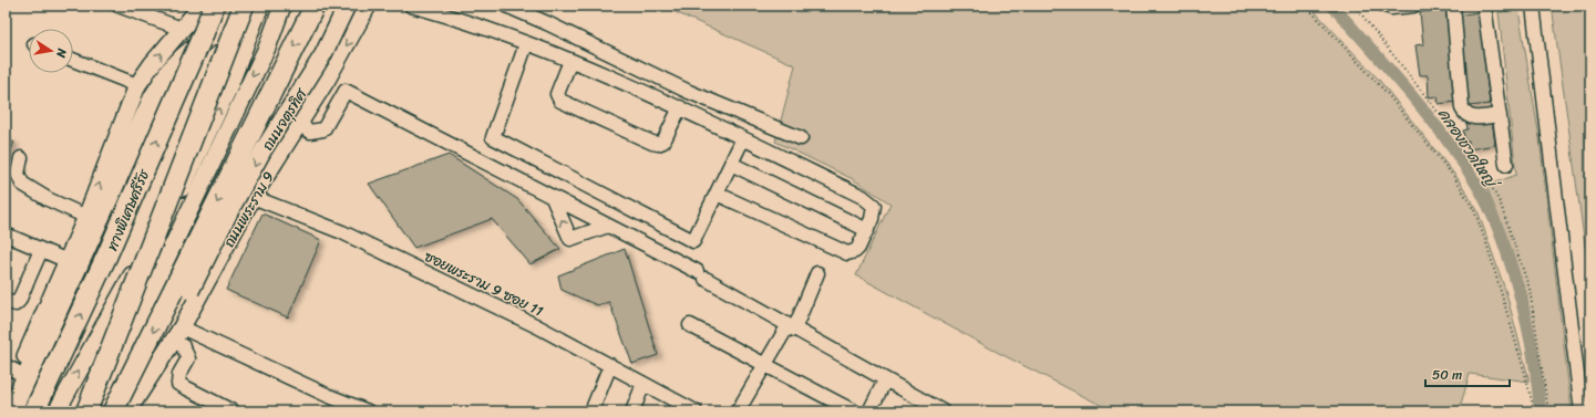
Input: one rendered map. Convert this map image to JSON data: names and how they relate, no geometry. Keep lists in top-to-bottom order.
{
  "streets": {
    "highway": ["ทางพิเศษศรีรัช"],
    "main road": ["ถนนจตุรทิศ", "ถนนพระราม 9"],
    "street": ["ซอยพระราม 9 ซอย 11"]
  },
  "crossings": [
    ["ถนนจตุรทิศ", "ถนนพระราม 9"],
    ["ถนนพระราม 9", "ซอยพระราม 9 ซอย 11"]
  ],
  "water": ["คลองชวดใหญ่"],
  "scale_bar": "50 m",
  "north": "right"
}
